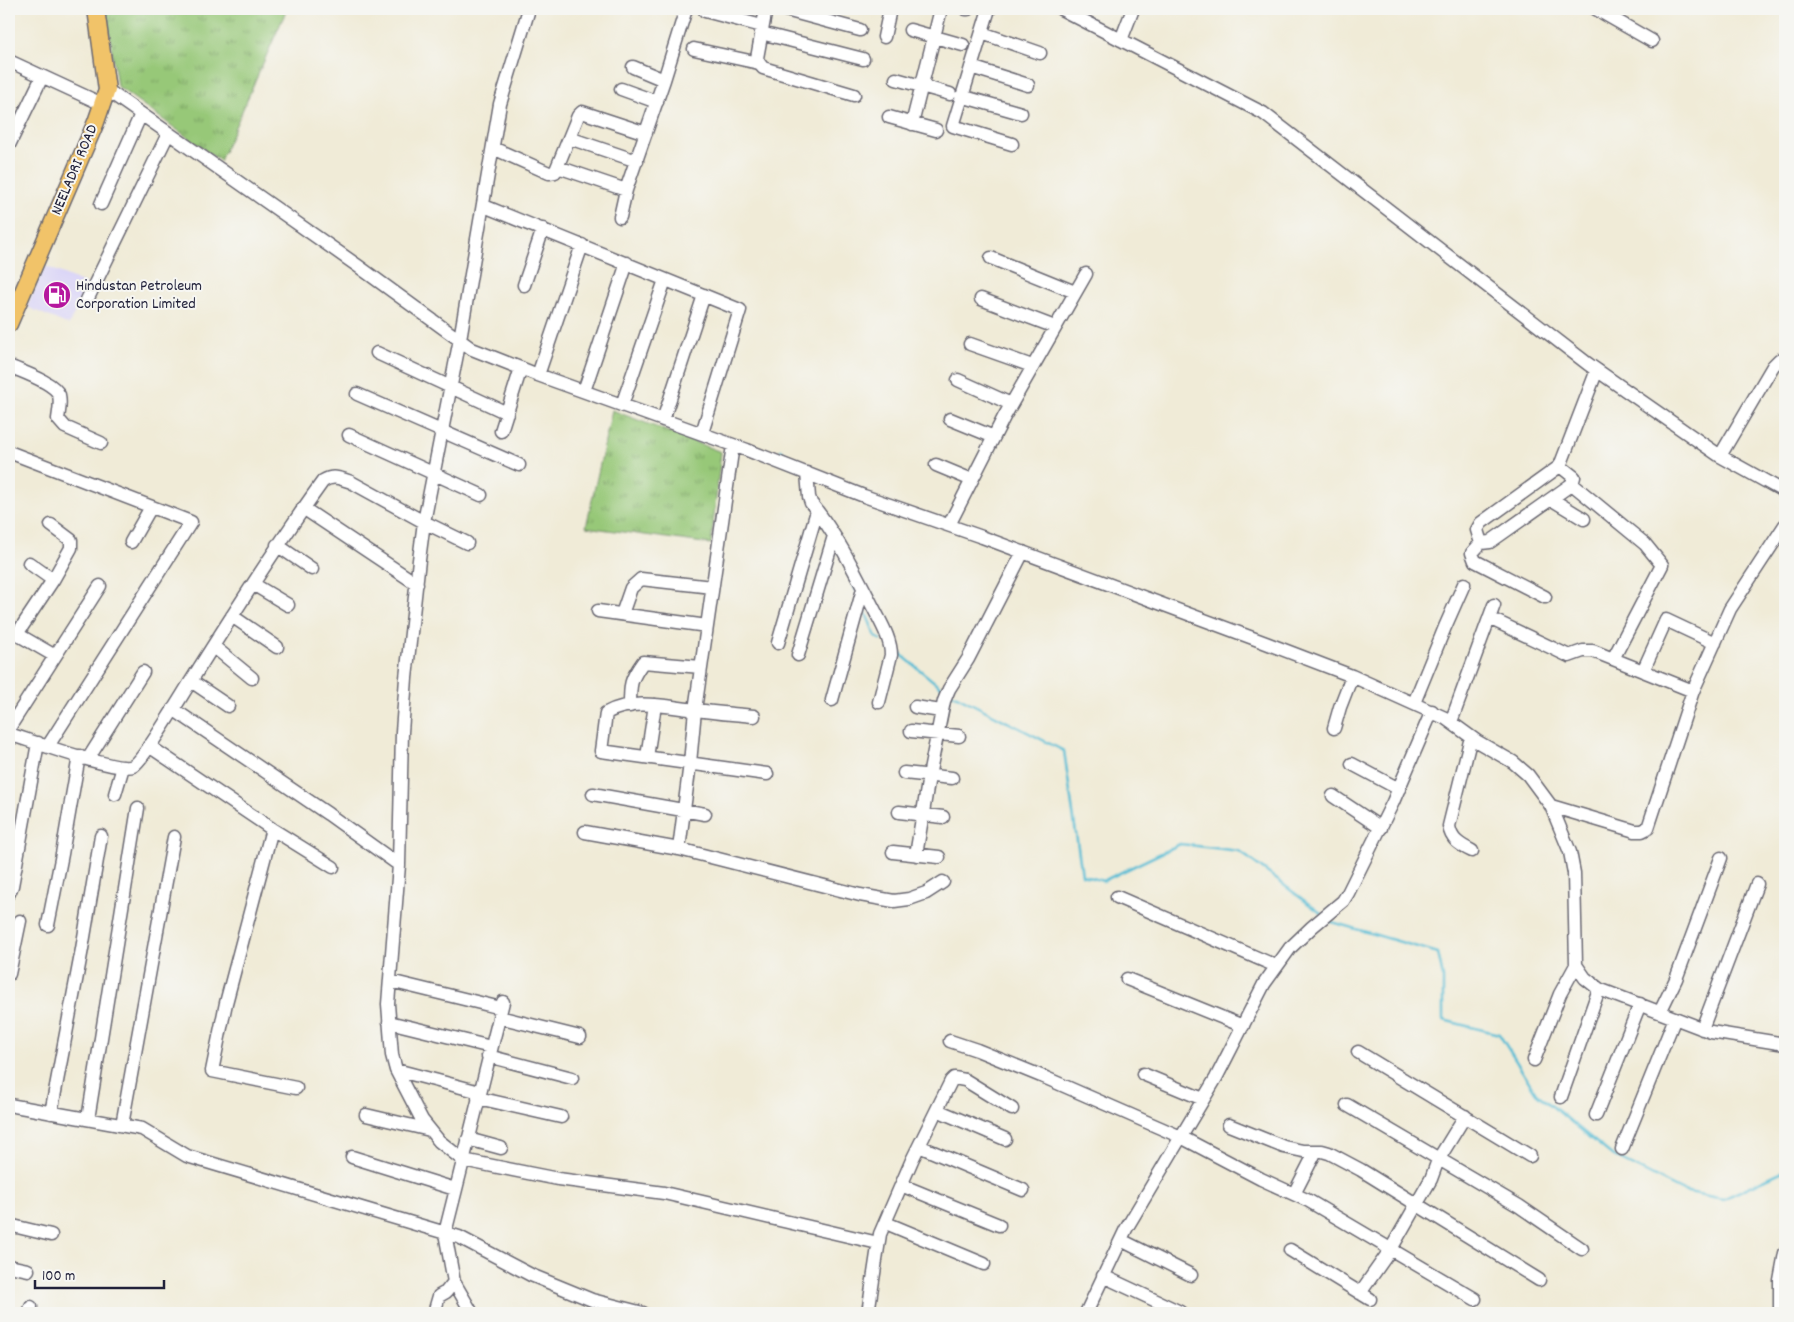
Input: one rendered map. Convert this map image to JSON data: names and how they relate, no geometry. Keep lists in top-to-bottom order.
{
  "streets": {
    "main road": ["NEELADRI ROAD"]
  },
  "places": {
    "fuel station": ["Hindustan Petroleum Corporation Limited"]
  },
  "scale_bar": "100 m"
}
